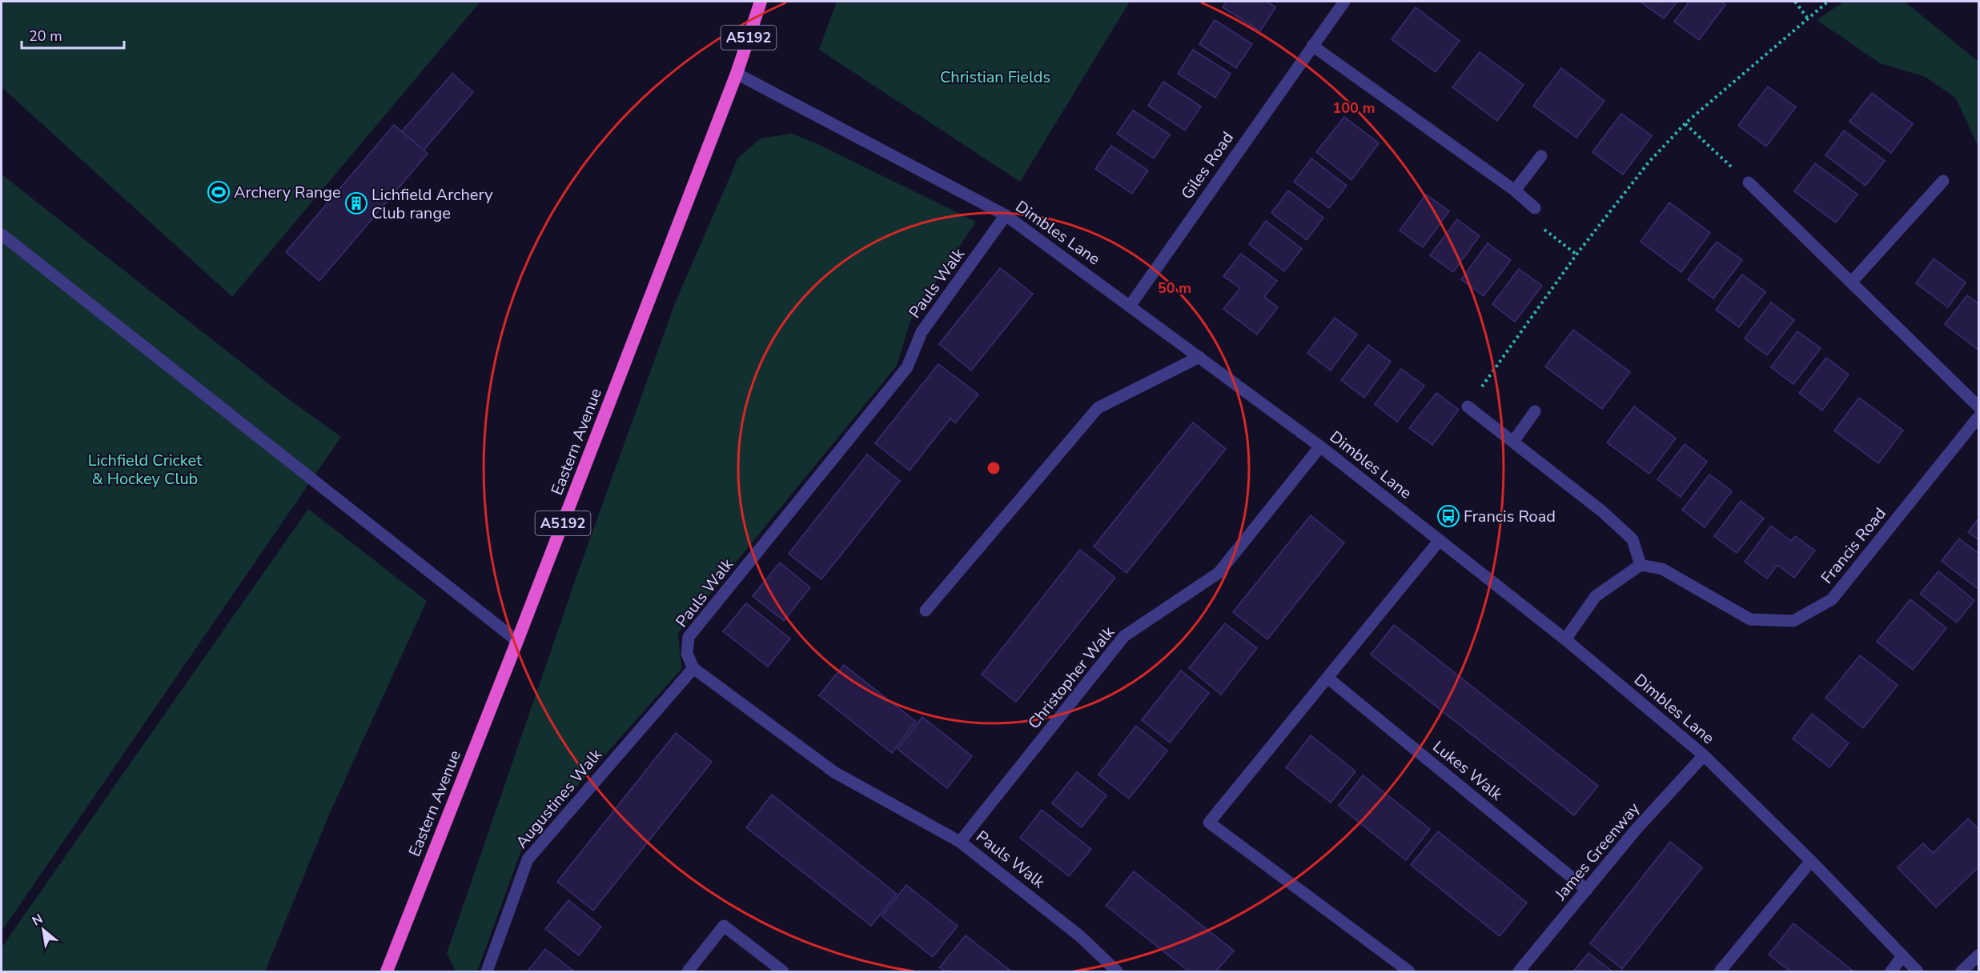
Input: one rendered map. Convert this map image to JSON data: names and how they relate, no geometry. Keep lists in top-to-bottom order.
{
  "streets": {
    "highway": ["A5192", "Eastern Avenue"],
    "street": [
      "Giles Road",
      "Dimbles Lane",
      "Pauls Walk",
      "Francis Road",
      "Christopher Walk",
      "Lukes Walk",
      "Augustines Walk",
      "James Greenway"
    ]
  },
  "crossings": [
    ["Giles Road", "Dimbles Lane"],
    ["Dimbles Lane", "Pauls Walk"],
    ["Dimbles Lane", "Eastern Avenue"],
    ["Dimbles Lane", "Christopher Walk"],
    ["Dimbles Lane", "James Greenway"],
    ["Pauls Walk", "Christopher Walk"],
    ["Pauls Walk", "Augustines Walk"],
    ["Lukes Walk", "James Greenway"]
  ],
  "parks": ["Christian Fields", "Lichfield Cricket & Hockey Club"],
  "places": {
    "sports": ["Archery Range"],
    "building": ["Lichfield Archery Club range"],
    "bus stop": ["Francis Road"]
  },
  "scale_bar": "20 m",
  "north": "top left",
  "rings": ["100 m", "50 m"]
}
